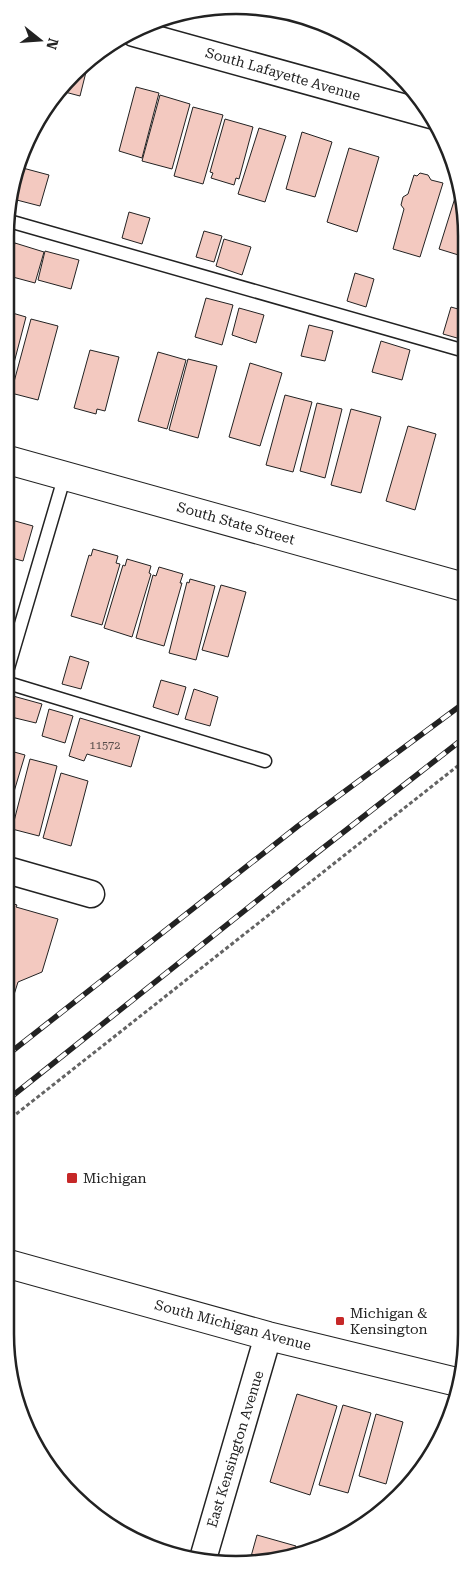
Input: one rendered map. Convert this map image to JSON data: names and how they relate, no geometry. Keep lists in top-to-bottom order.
{
  "streets": {
    "street": [
      "South Lafayette Avenue",
      "South State Street",
      "South Michigan Avenue",
      "East Kensington Avenue"
    ]
  },
  "crossings": [
    ["South Michigan Avenue", "East Kensington Avenue"]
  ],
  "places": {
    "transit": ["Michigan", "Michigan & Kensington"]
  },
  "house_numbers": ["11572"],
  "north": "right"
}
